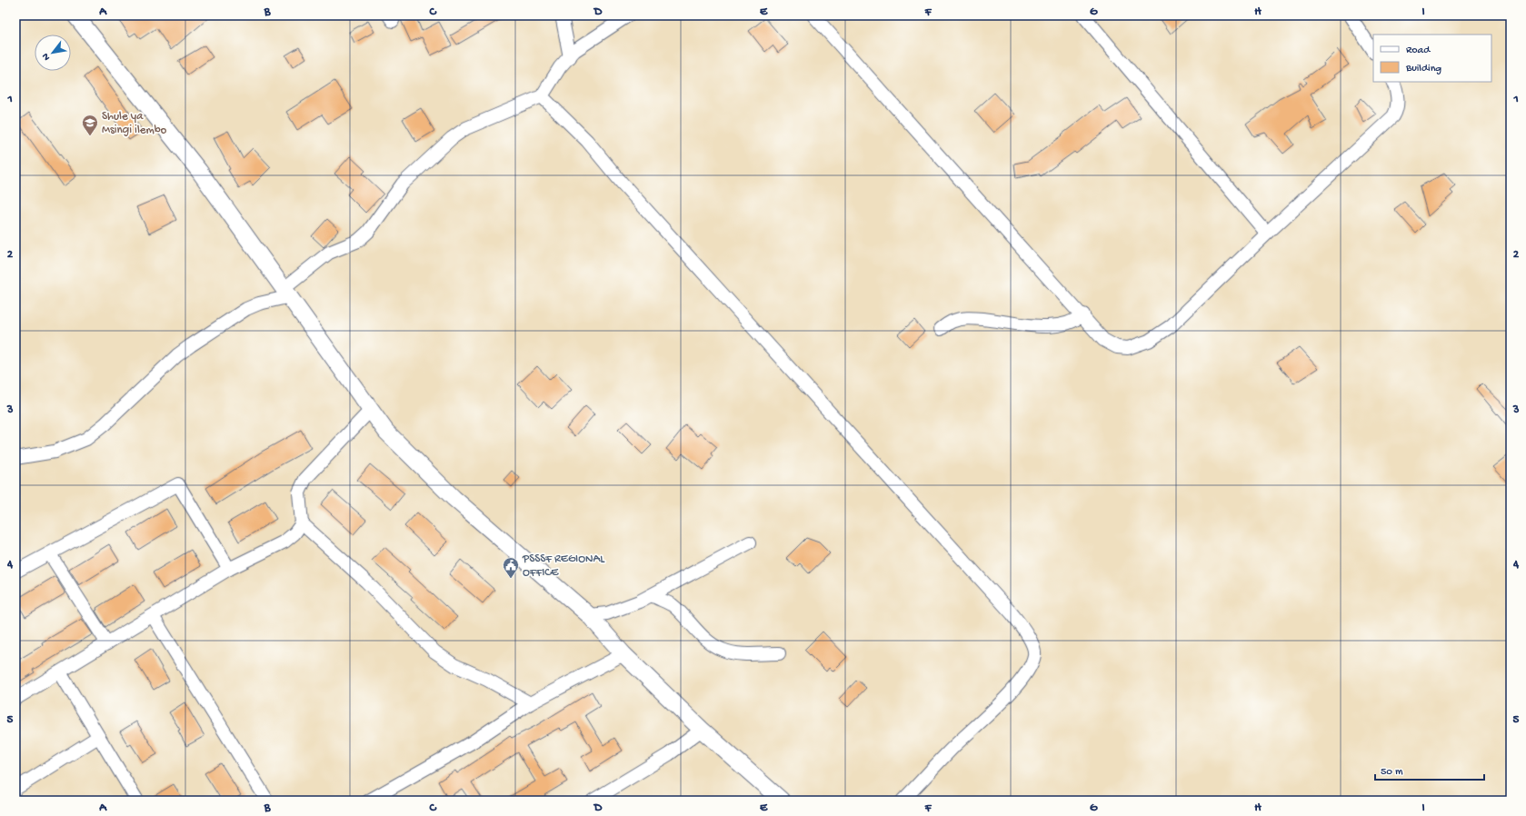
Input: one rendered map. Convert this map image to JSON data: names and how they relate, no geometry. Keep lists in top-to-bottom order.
{
  "places": {
    "school or university": ["Shule ya Msingi ilembo"],
    "public building": ["PSSSF REGIONAL OFFICE"]
  },
  "legend": ["Road", "Building"],
  "scale_bar": "50 m",
  "north": "bottom left",
  "grid": {
    "columns": [
      "A",
      "B",
      "C",
      "D",
      "E",
      "F",
      "G",
      "H",
      "I"
    ],
    "rows": [
      "1",
      "2",
      "3",
      "4",
      "5"
    ]
  }
}
